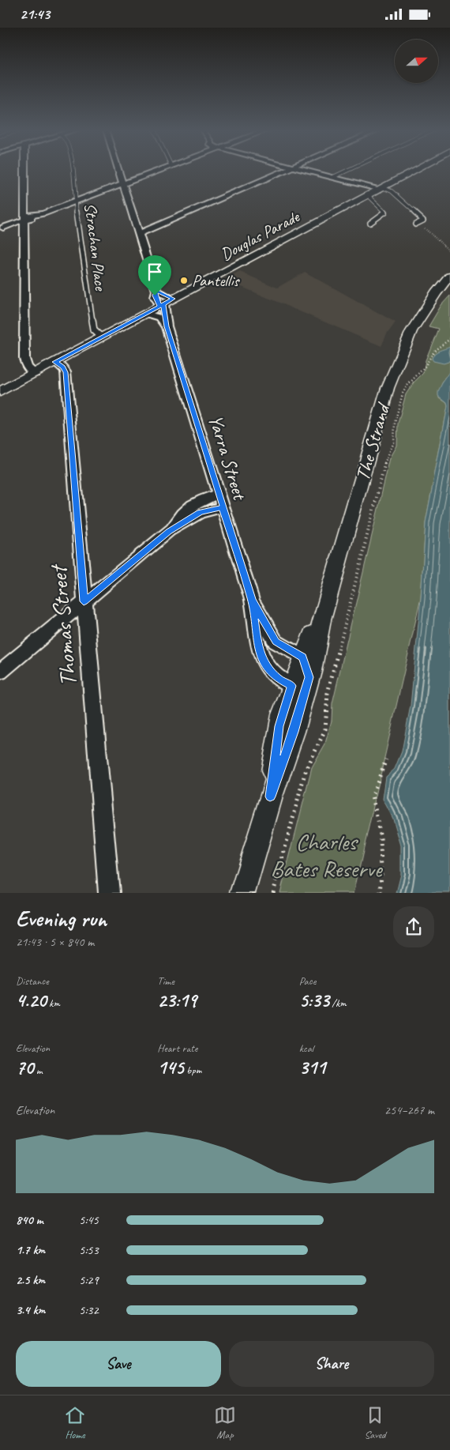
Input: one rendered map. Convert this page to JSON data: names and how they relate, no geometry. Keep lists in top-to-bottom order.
{
  "streets": {
    "street": [
      "Douglas Parade",
      "The Strand",
      "Yarra Street",
      "Thomas Street"
    ],
    "lane": ["Strachan Place"]
  },
  "crossings": [
    ["Douglas Parade", "Strachan Place"],
    ["Douglas Parade", "Yarra Street"],
    ["Douglas Parade", "Thomas Street"],
    ["The Strand", "Yarra Street"]
  ],
  "parks": ["Charles Bates Reserve"],
  "places": ["Pantellis"],
  "north": "right",
  "page": {
    "status": "21:43",
    "heading": ["Evening run", "21:43 · 5 × 840 m"],
    "stats": [
      ["Distance", "4.20 km"],
      ["Time", "23:19"],
      ["Pace", "5:33 /km"],
      ["Elevation", "70 m"],
      ["Heart rate", "145 bpm"],
      ["kcal", "311"]
    ],
    "chart": ["Elevation", "254–267 m"],
    "list": [
      {
        "name": "840 m",
        "note": "5:45"
      },
      {
        "name": "1.7 km",
        "note": "5:53"
      },
      {
        "name": "2.5 km",
        "note": "5:29"
      },
      {
        "name": "3.4 km",
        "note": "5:32"
      }
    ],
    "buttons": ["Save", "Share"],
    "tabs": ["Home", "Map", "Saved"]
  }
}
